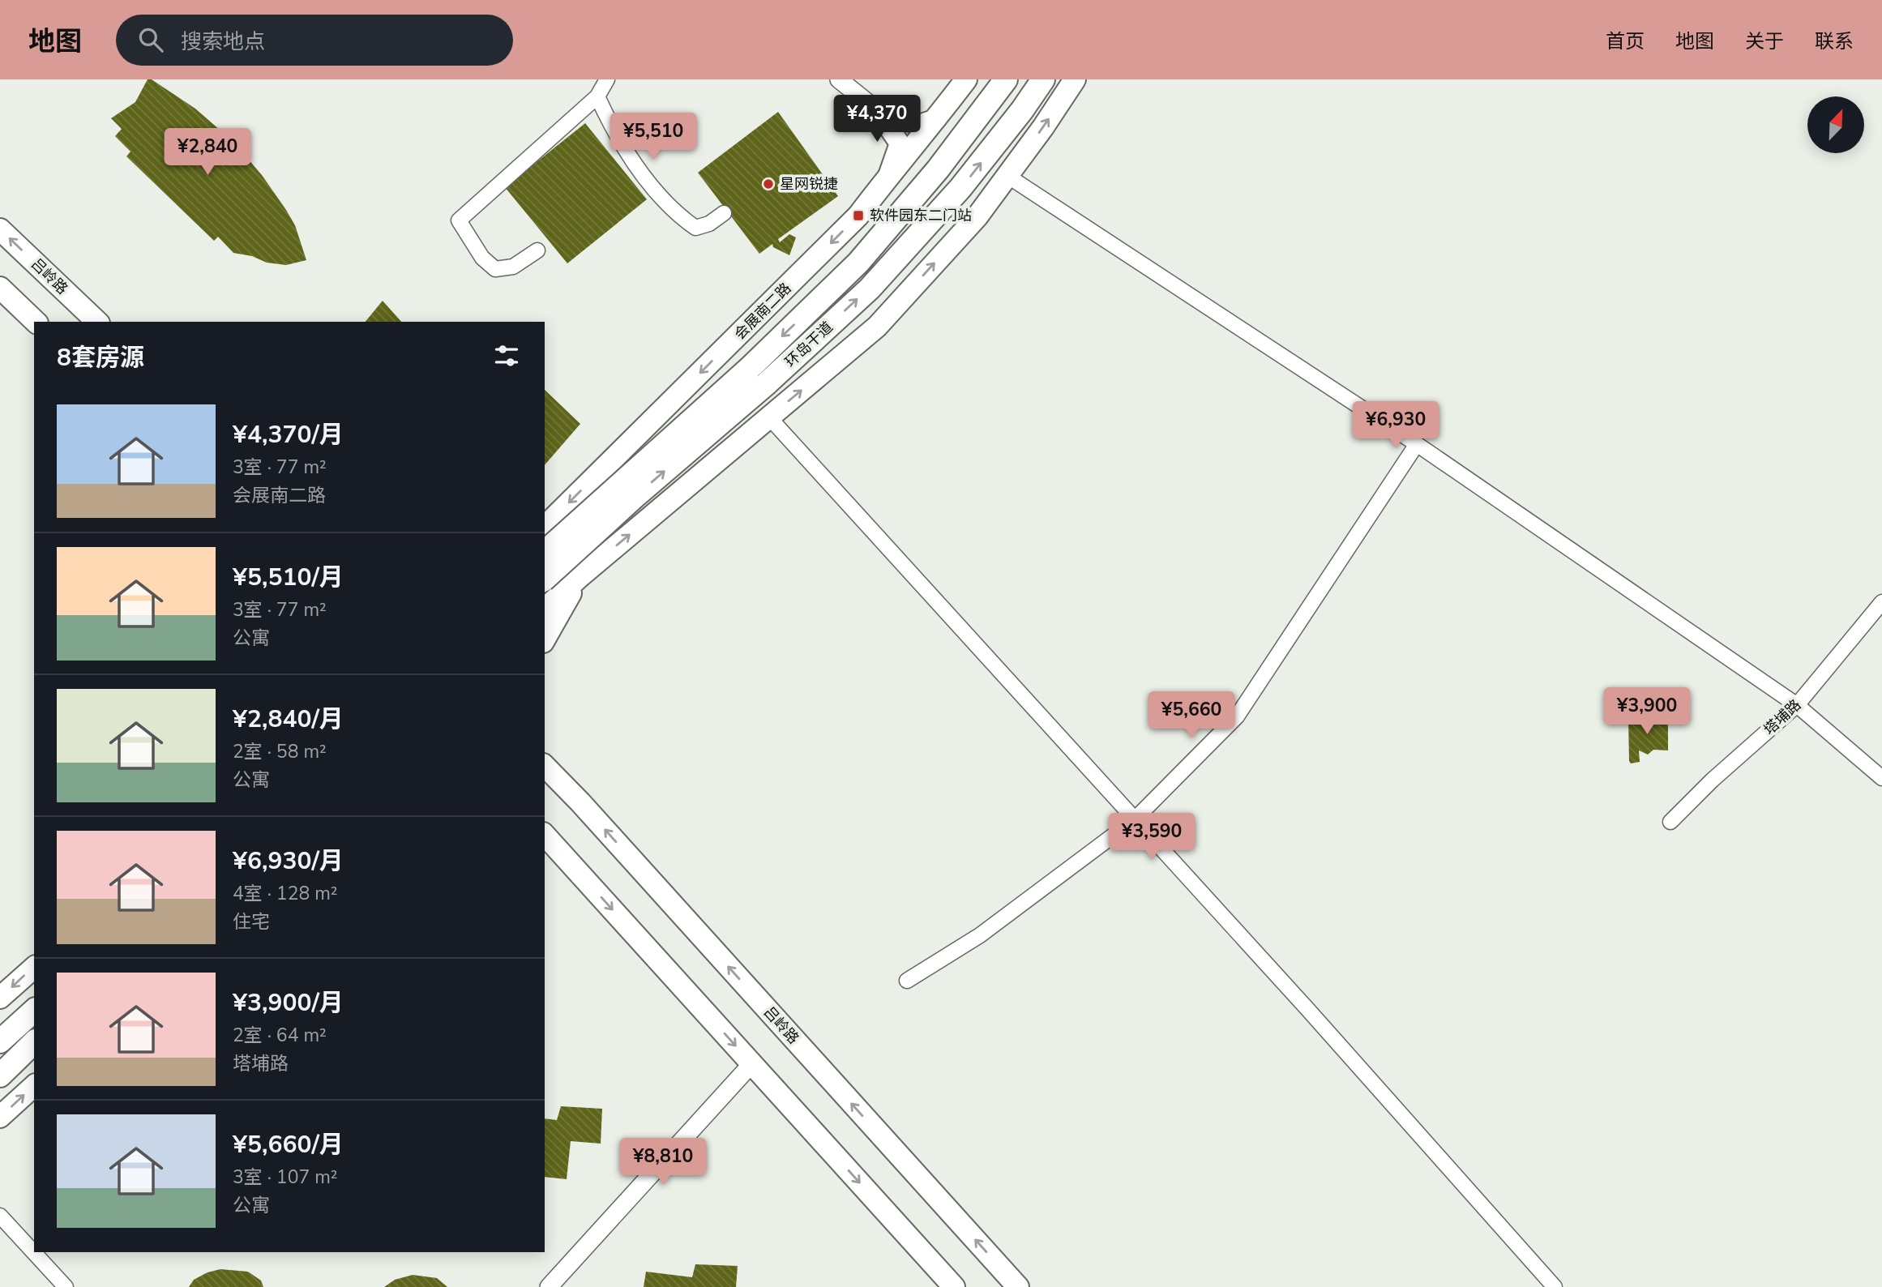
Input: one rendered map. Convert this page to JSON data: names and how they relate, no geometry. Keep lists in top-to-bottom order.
{
  "streets": {
    "highway": ["环岛干道"],
    "main road": ["吕岭路", "会展南二路"],
    "street": ["塔埔路"]
  },
  "places": {
    "other": ["星网锐捷"],
    "transit": ["软件园东二门站"]
  },
  "north": "top right",
  "page": {
    "header": "地图",
    "search": "搜索地点",
    "nav": [
      "首页",
      "地图",
      "关于",
      "联系"
    ],
    "price": [
      "¥4,370",
      "¥5,510",
      "¥2,840",
      "¥6,930",
      "¥3,900",
      "¥5,660",
      "¥3,590",
      "¥8,810"
    ],
    "heading": "8套房源",
    "list": [
      {
        "name": "¥4,370/月",
        "note": "3室 · 77 m² · 会展南二路"
      },
      {
        "name": "¥5,510/月",
        "note": "3室 · 77 m² · 公寓"
      },
      {
        "name": "¥2,840/月",
        "note": "2室 · 58 m² · 公寓"
      },
      {
        "name": "¥6,930/月",
        "note": "4室 · 128 m² · 住宅"
      },
      {
        "name": "¥3,900/月",
        "note": "2室 · 64 m² · 塔埔路"
      },
      {
        "name": "¥5,660/月",
        "note": "3室 · 107 m² · 公寓"
      }
    ]
  }
}
